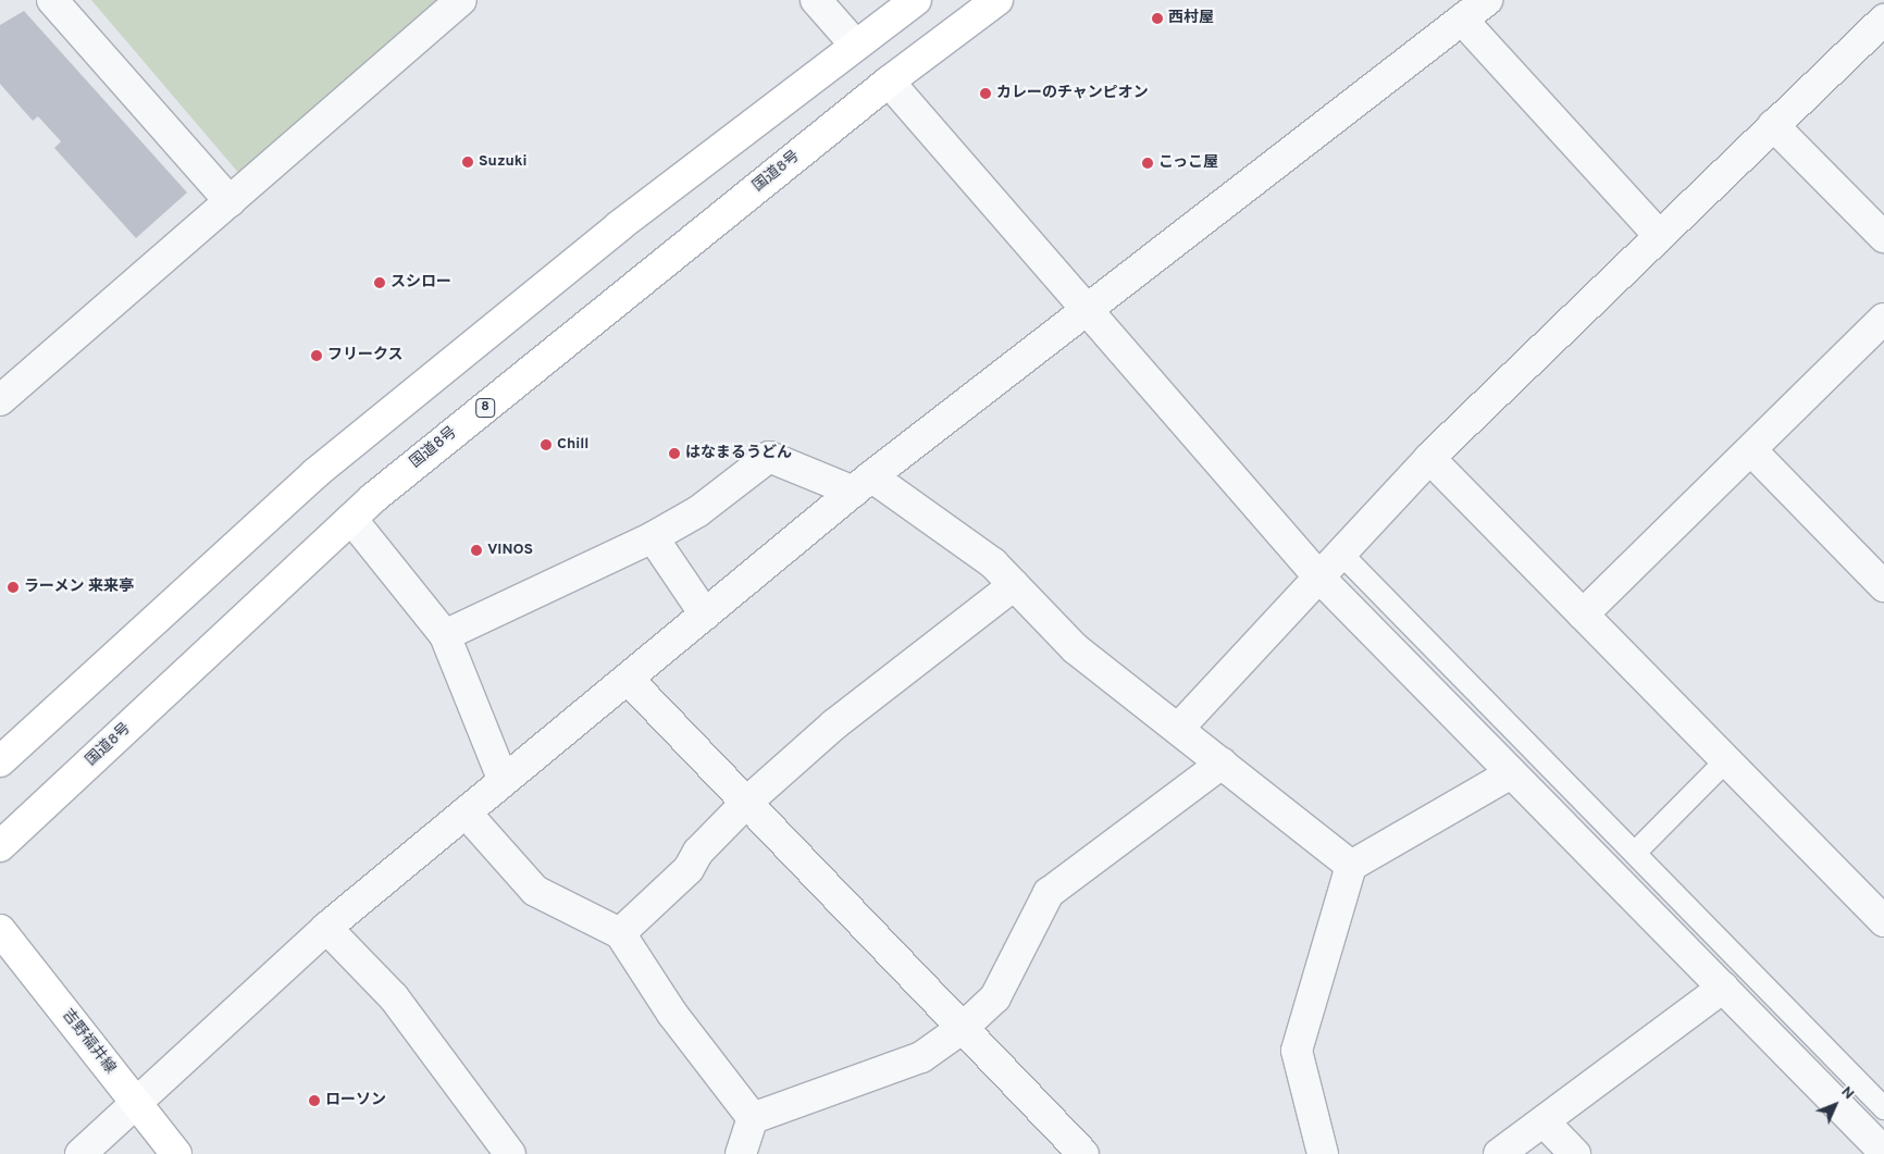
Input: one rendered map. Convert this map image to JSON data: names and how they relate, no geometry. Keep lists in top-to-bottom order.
{
  "streets": {
    "main road": ["国道8号", "8", "吉野福井線"]
  },
  "places": [
    "西村屋",
    "カレーのチャンピオン",
    "Suzuki",
    "こっこ屋",
    "スシロー",
    "フリークス",
    "Chill",
    "はなまるうどん",
    "VINOS",
    "ラーメン 来来亭",
    "ローソン"
  ],
  "north": "top right"
}
